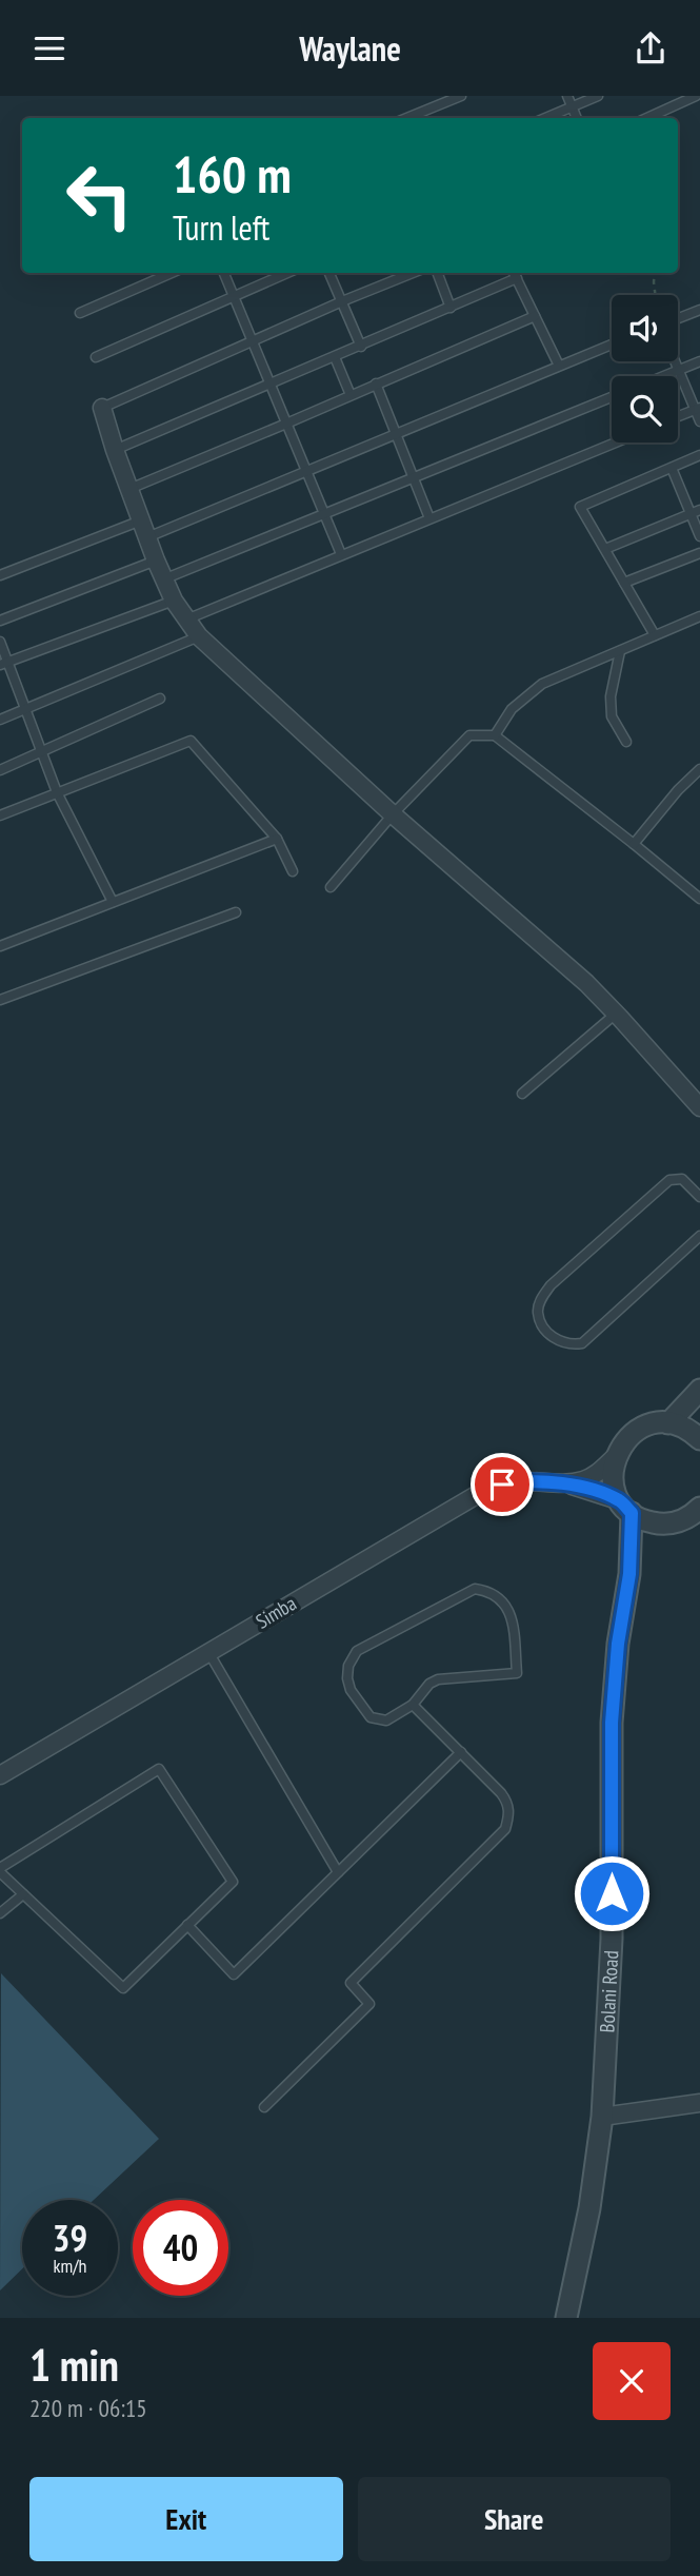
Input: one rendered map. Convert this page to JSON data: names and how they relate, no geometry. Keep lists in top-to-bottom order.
{
  "streets": {
    "street": ["Simba", "Bolani Road"]
  },
  "page": {
    "header": "Waylane",
    "turn": ["160 m", "Turn left"],
    "speed": "39 km/h",
    "limit": "40",
    "heading": ["1 min", "220 m · 06:15"],
    "buttons": ["Exit", "Share"]
  }
}
